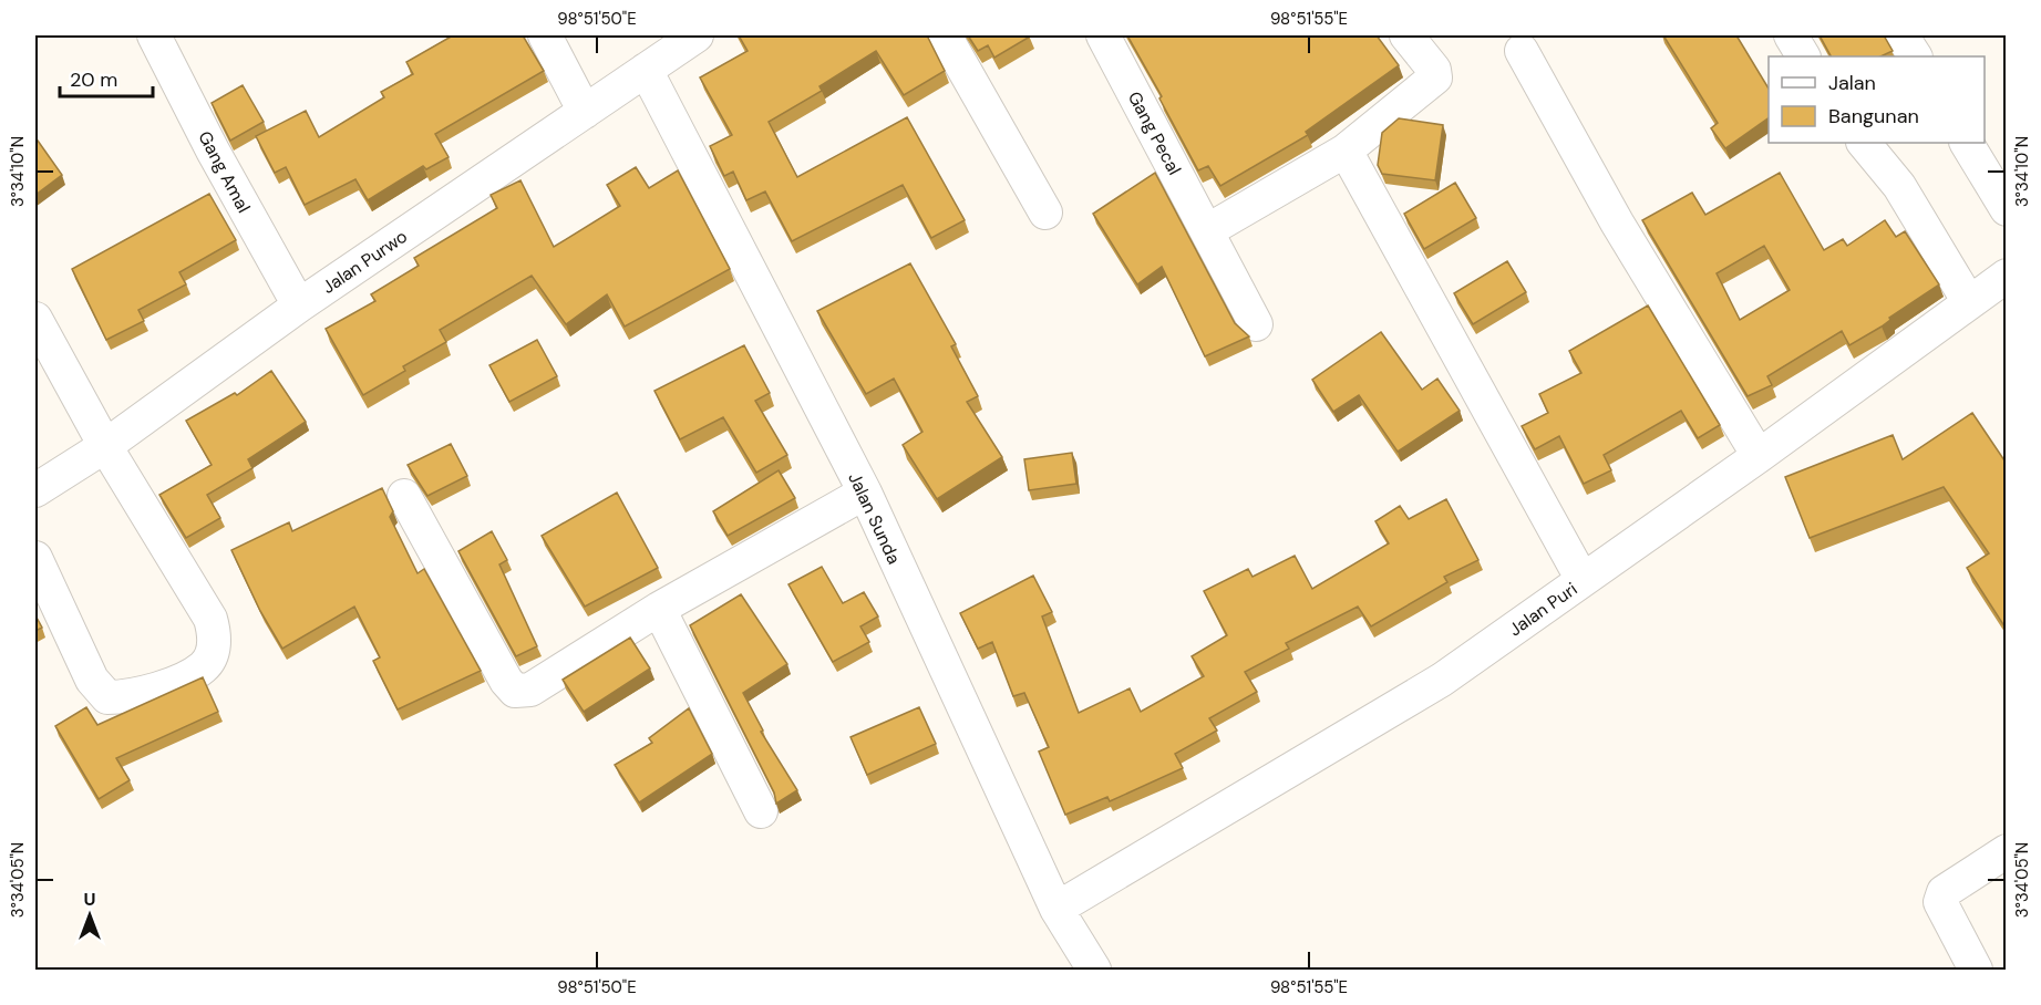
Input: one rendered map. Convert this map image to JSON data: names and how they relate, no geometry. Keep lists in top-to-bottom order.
{
  "streets": {
    "street": [
      "Gang Pecal",
      "Gang Amal",
      "Jalan Purwo",
      "Jalan Sunda",
      "Jalan Puri"
    ]
  },
  "crossings": [
    ["Gang Amal", "Jalan Purwo"],
    ["Jalan Purwo", "Jalan Sunda"],
    ["Jalan Sunda", "Jalan Puri"]
  ],
  "legend": ["Jalan", "Bangunan"],
  "scale_bar": "20 m",
  "north": "top",
  "coordinates": [
    "98°51'50\"E",
    "98°51'55\"E",
    "3°34'10\"N",
    "3°34'05\"N"
  ]
}
